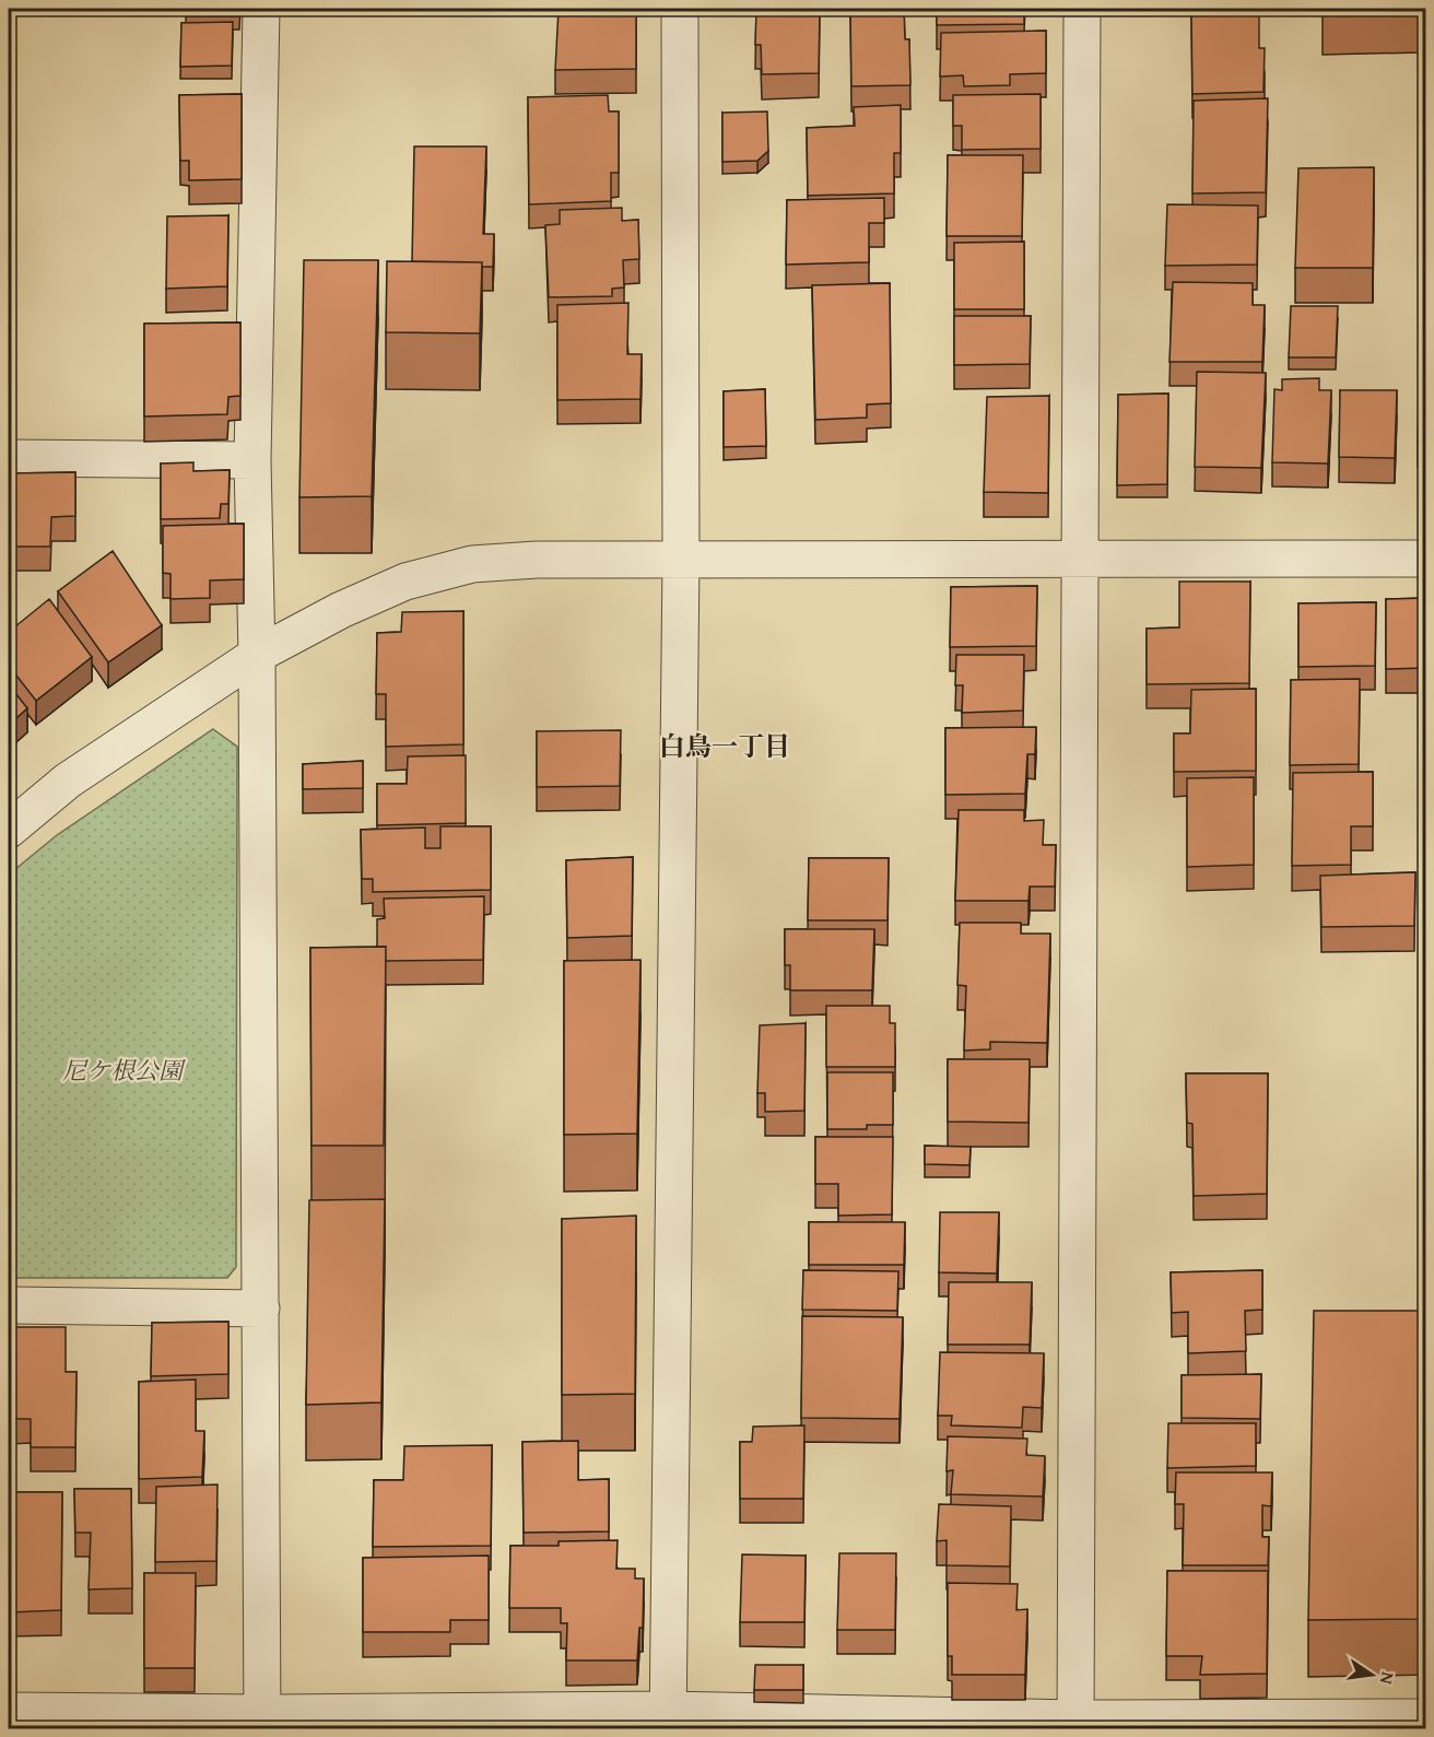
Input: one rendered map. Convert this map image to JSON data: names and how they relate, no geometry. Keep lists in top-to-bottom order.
{
  "districts": ["白鳥一丁目"],
  "parks": ["尼ケ根公園"],
  "north": "right"
}
